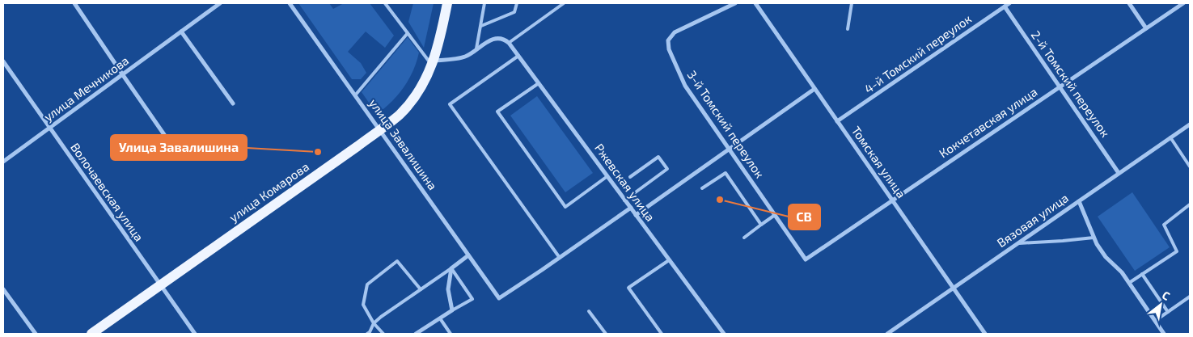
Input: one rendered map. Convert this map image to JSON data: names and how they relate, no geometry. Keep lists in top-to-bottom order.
{
  "streets": {
    "main road": ["улица Комарова"],
    "street": [
      "4-й Томский переулок",
      "2-й Томский переулок",
      "улица Мечникова",
      "Кокчетавская улица",
      "3-й Томский переулок",
      "улица Завалишина",
      "Томская улица",
      "Ржевская улица",
      "Волочаевская улица",
      "Вязовая улица"
    ]
  },
  "crossings": [
    ["4-й Томский переулок", "2-й Томский переулок"],
    ["4-й Томский переулок", "Томская улица"],
    ["2-й Томский переулок", "Кокчетавская улица"],
    ["2-й Томский переулок", "Вязовая улица"],
    ["улица Мечникова", "Волочаевская улица"],
    ["Кокчетавская улица", "3-й Томский переулок"],
    ["Кокчетавская улица", "Томская улица"],
    ["улица Завалишина", "улица Комарова"],
    ["Томская улица", "Вязовая улица"],
    ["Волочаевская улица", "улица Комарова"]
  ],
  "places": ["Улица Завалишина", "СВ"],
  "north": "top right"
}
